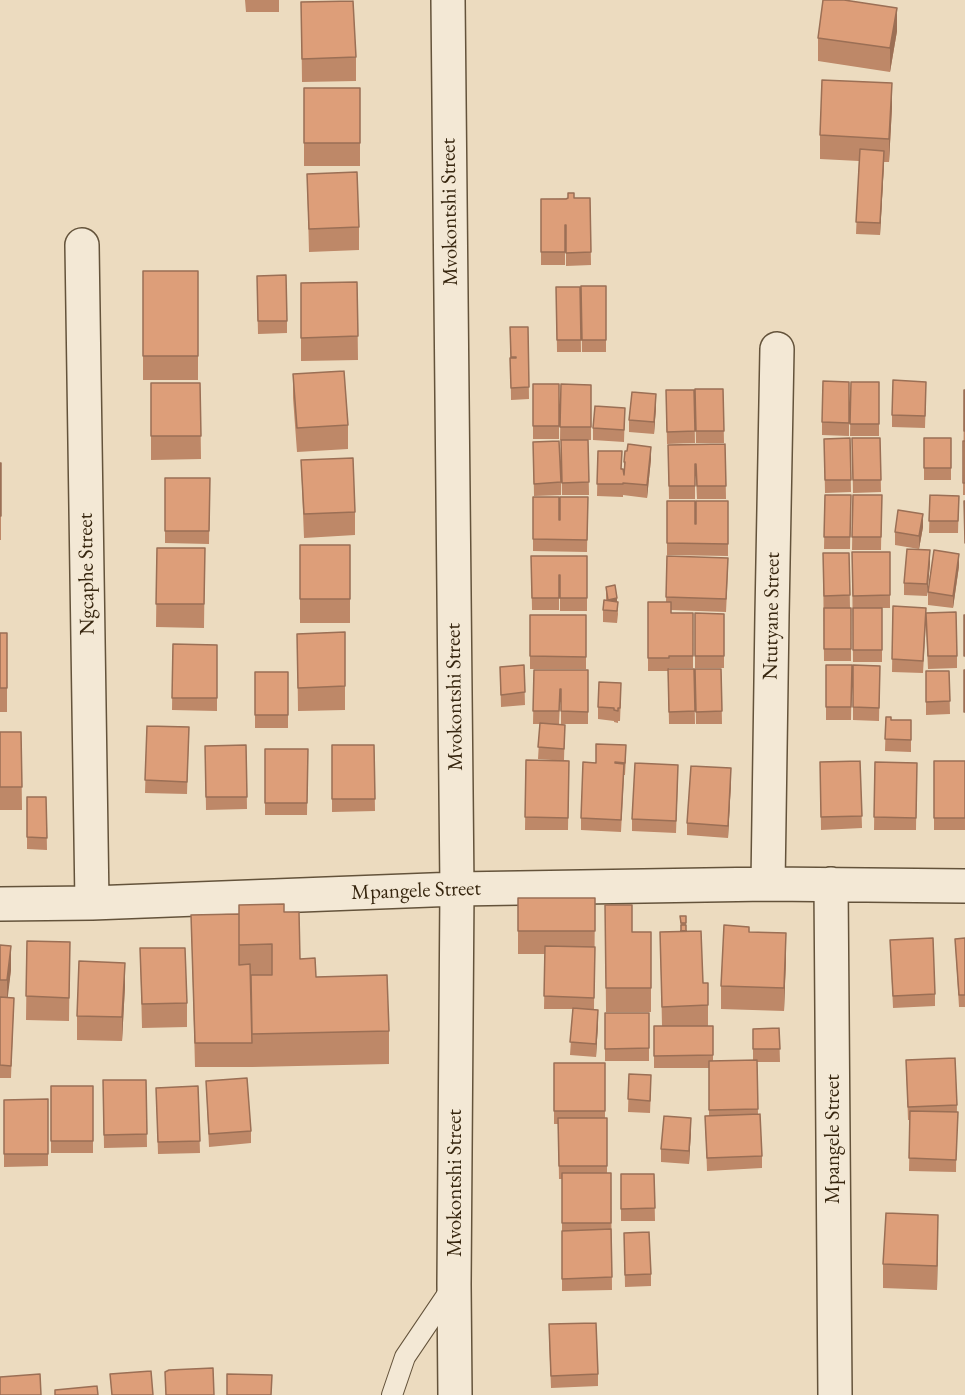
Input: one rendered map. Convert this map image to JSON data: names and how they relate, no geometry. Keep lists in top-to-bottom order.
{
  "streets": {
    "street": [
      "Mvokontshi Street",
      "Ngcaphe Street",
      "Ntutyane Street",
      "Mpangele Street"
    ]
  },
  "crossings": [
    ["Mvokontshi Street", "Mpangele Street"],
    ["Ngcaphe Street", "Mpangele Street"],
    ["Ntutyane Street", "Mpangele Street"]
  ]
}
